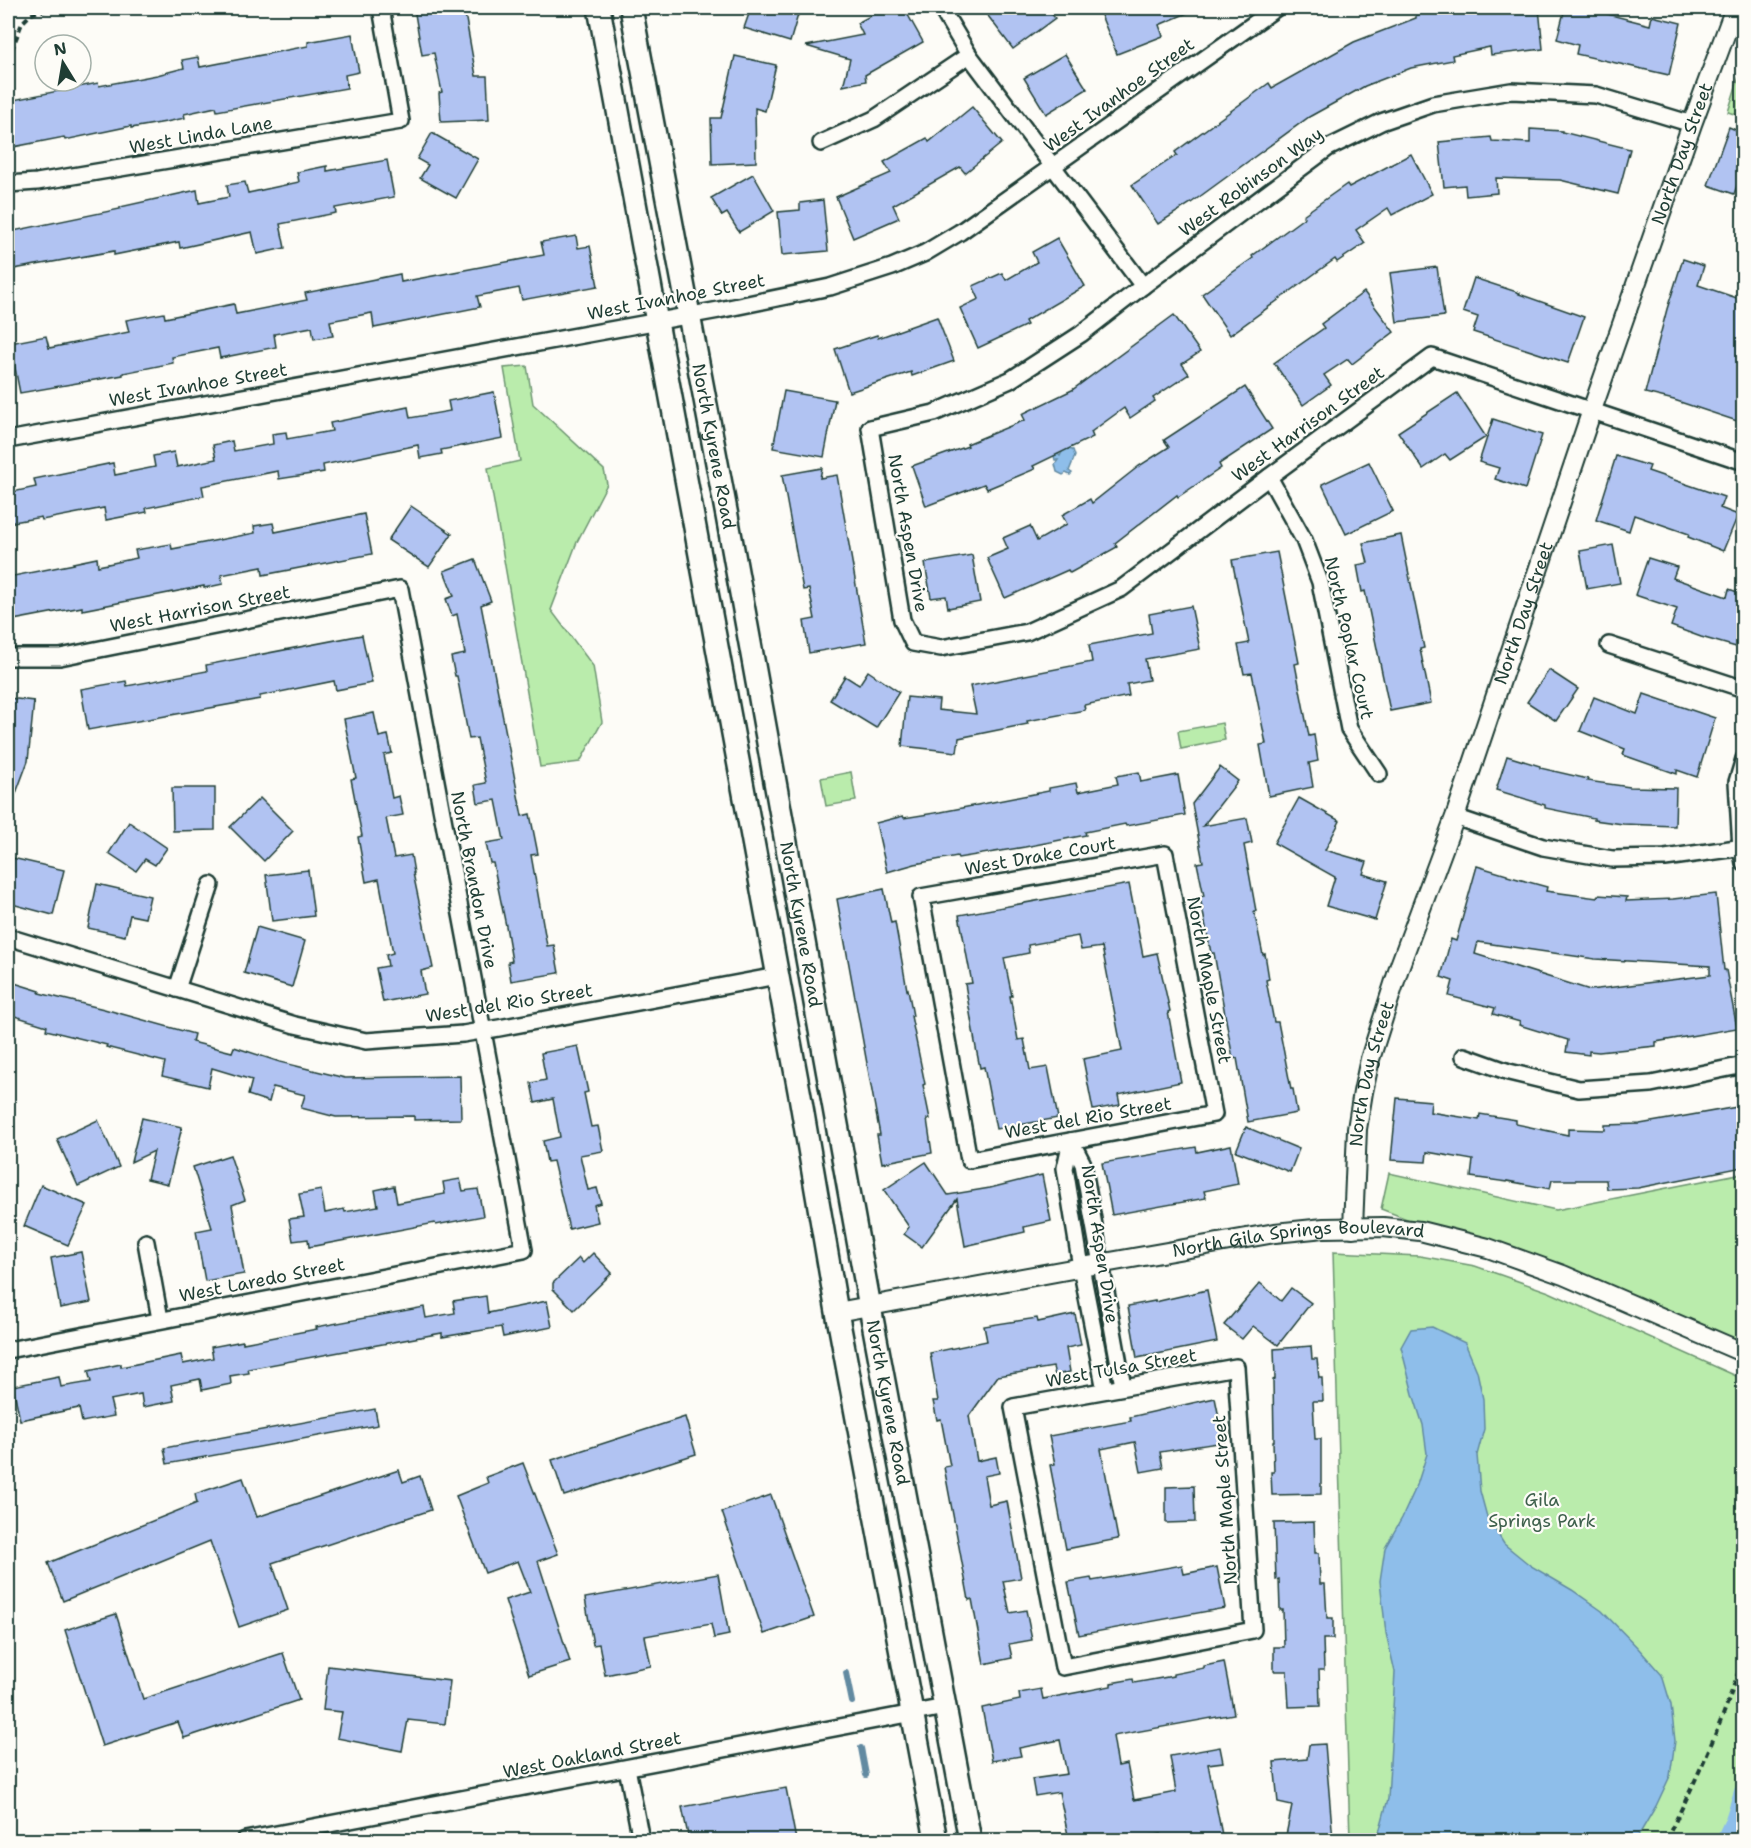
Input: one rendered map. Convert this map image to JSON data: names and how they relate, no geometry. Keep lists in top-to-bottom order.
{
  "streets": {
    "main road": ["North Kyrene Road"],
    "street": [
      "West Ivanhoe Street",
      "West Linda Lane",
      "North Day Street",
      "West Robinson Way",
      "West Harrison Street",
      "North Aspen Drive",
      "North Poplar Court",
      "West Drake Court",
      "North Brandon Drive",
      "North Maple Street",
      "West del Rio Street",
      "North Gila Springs Boulevard",
      "West Laredo Street",
      "West Tulsa Street",
      "West Oakland Street"
    ]
  },
  "crossings": [
    ["West Ivanhoe Street", "North Kyrene Road"],
    ["North Day Street", "West Robinson Way"],
    ["North Day Street", "West Harrison Street"],
    ["North Day Street", "North Gila Springs Boulevard"],
    ["West Robinson Way", "North Aspen Drive"],
    ["West Harrison Street", "North Aspen Drive"],
    ["West Harrison Street", "North Poplar Court"],
    ["West Harrison Street", "North Brandon Drive"],
    ["North Kyrene Road", "West del Rio Street"],
    ["North Kyrene Road", "North Gila Springs Boulevard"],
    ["North Kyrene Road", "West Oakland Street"],
    ["North Aspen Drive", "West del Rio Street"],
    ["North Aspen Drive", "North Gila Springs Boulevard"],
    ["North Aspen Drive", "West Tulsa Street"],
    ["West Drake Court", "North Maple Street"],
    ["West Drake Court", "West del Rio Street"],
    ["North Brandon Drive", "West del Rio Street"],
    ["North Brandon Drive", "West Laredo Street"],
    ["North Maple Street", "West del Rio Street"],
    ["North Maple Street", "West Tulsa Street"]
  ],
  "parks": ["Gila Springs Park"],
  "north": "top"
}
